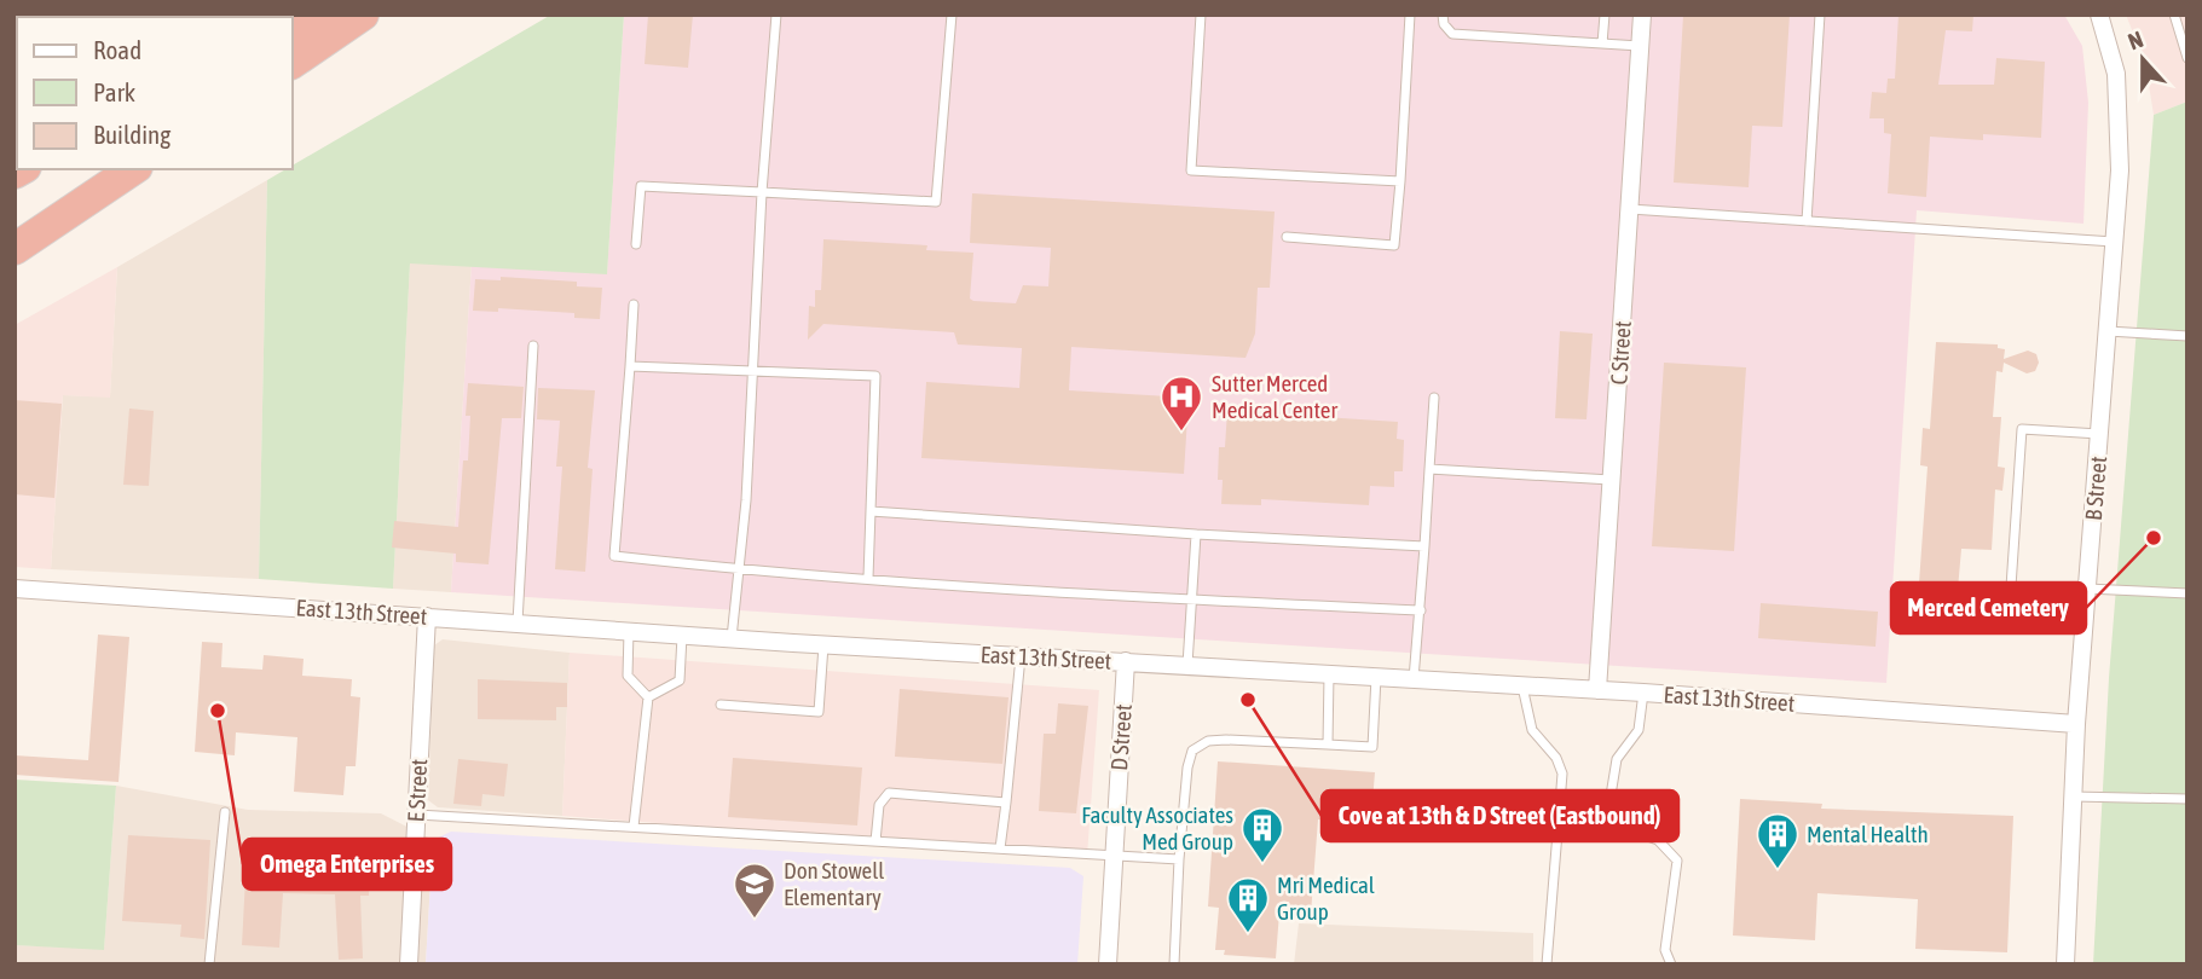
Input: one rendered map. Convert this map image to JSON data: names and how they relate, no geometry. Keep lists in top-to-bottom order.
{
  "streets": {
    "street": [
      "C Street",
      "B Street",
      "East 13th Street",
      "D Street",
      "E Street"
    ]
  },
  "crossings": [
    ["C Street", "East 13th Street"],
    ["B Street", "East 13th Street"],
    ["East 13th Street", "D Street"],
    ["East 13th Street", "E Street"]
  ],
  "places": {
    "hospital": ["Sutter Merced Medical Center"],
    "other": ["Merced Cemetery", "Cove at 13th & D Street (Eastbound)", "Omega Enterprises"],
    "building": ["Faculty Associates Med Group", "Mental Health", "Mri Medical Group"],
    "school or university": ["Don Stowell Elementary"]
  },
  "legend": ["Road", "Park", "Building"],
  "north": "top"
}
